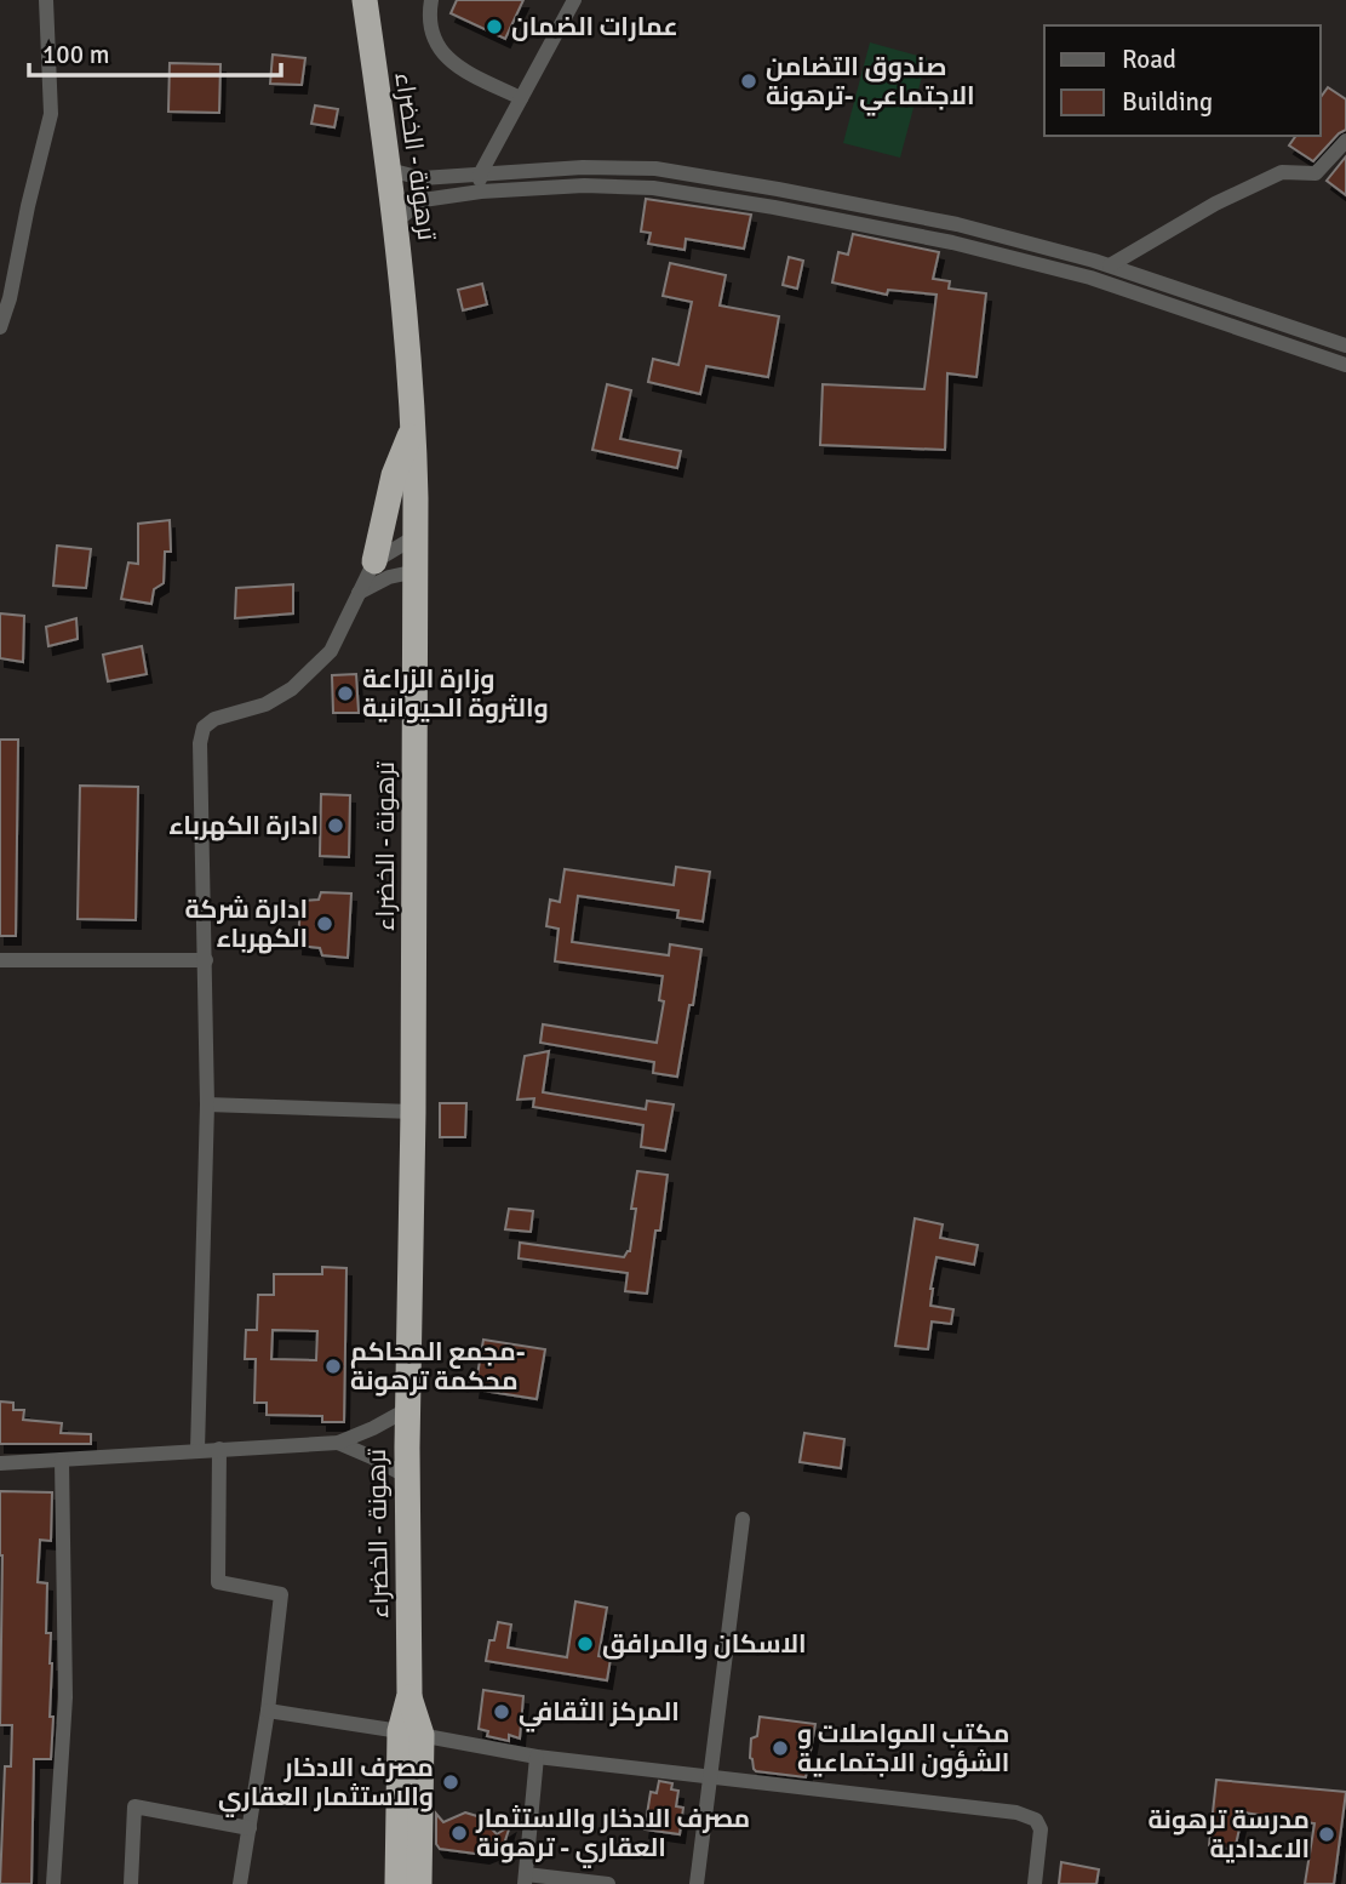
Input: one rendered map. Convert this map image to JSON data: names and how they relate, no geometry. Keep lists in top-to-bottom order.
{
  "streets": {
    "highway": ["ترهونة - الخضراء"]
  },
  "places": [
    "عمارات الضمان",
    "صندوق التضامن الاجتماعي -ترهونة",
    "وزارة الزراعة والثروة الحيوانية",
    "ادارة الكهرباء",
    "ادارة شركة الكهرباء",
    "مجمع المحاكم- محكمة ترهونة",
    "الاسكان والمرافق",
    "المركز الثقافي",
    "مكتب المواصلات و الشؤون الاجتماعية",
    "مصرف الادخار والاستثمار العقاري",
    "مصرف الادخار والاستثمار العقاري - ترهونة",
    "مدرسة ترهونة الاعدادية"
  ],
  "legend": ["Road", "Building"],
  "scale_bar": "100 m"
}
